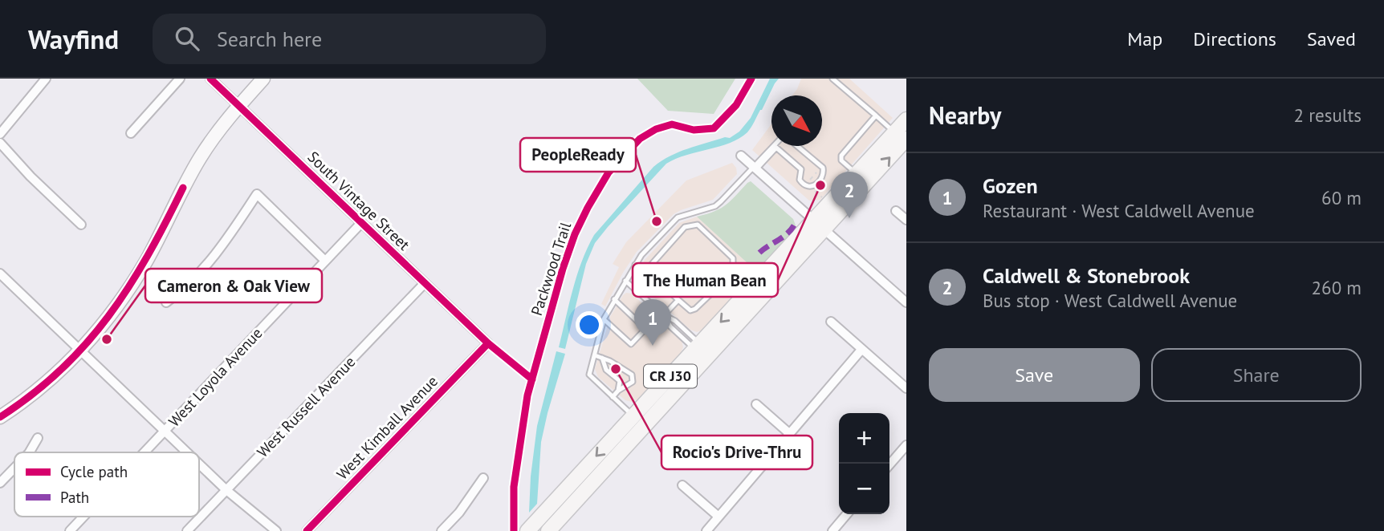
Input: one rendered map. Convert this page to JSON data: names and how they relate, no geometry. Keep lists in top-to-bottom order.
{
  "streets": {
    "main road": ["CR J30"],
    "street": [
      "South Vintage Street",
      "West Loyola Avenue",
      "West Russell Avenue",
      "West Kimball Avenue"
    ],
    "cycle path": ["Packwood Trail"]
  },
  "crossings": [
    ["South Vintage Street", "West Loyola Avenue"],
    ["South Vintage Street", "West Russell Avenue"],
    ["South Vintage Street", "West Kimball Avenue"]
  ],
  "places": [
    "The Human Bean",
    "PeopleReady",
    "Cameron & Oak View",
    "Rocio's Drive-Thru"
  ],
  "legend": ["Cycle path", "Path"],
  "north": "bottom right",
  "page": {
    "header": "Wayfind",
    "search": "Search here",
    "nav": ["Map", "Directions", "Saved"],
    "heading": ["Nearby", "2 results"],
    "list": [
      {
        "mark": "1",
        "name": "Gozen",
        "note": "Restaurant · West Caldwell Avenue",
        "value": "60 m"
      },
      {
        "mark": "2",
        "name": "Caldwell & Stonebrook",
        "note": "Bus stop · West Caldwell Avenue",
        "value": "260 m"
      }
    ],
    "pins": ["2", "1"],
    "buttons": ["Save", "Share"],
    "map_buttons": ["+", "−"]
  }
}
